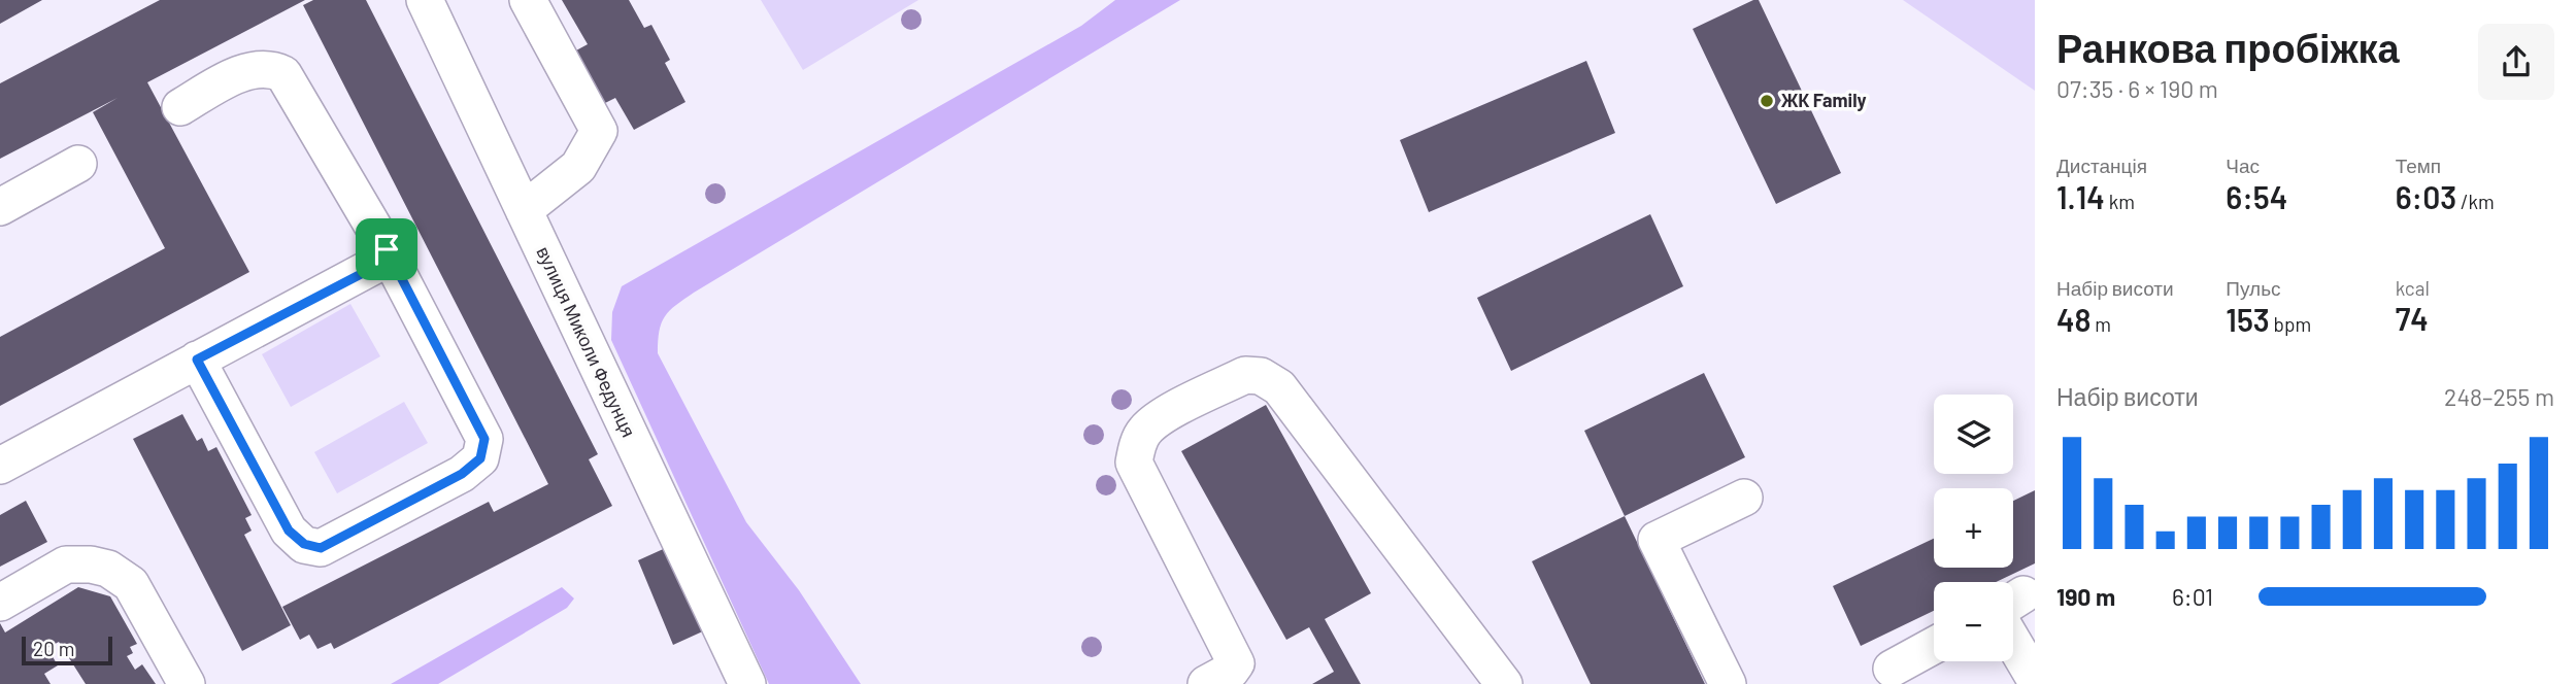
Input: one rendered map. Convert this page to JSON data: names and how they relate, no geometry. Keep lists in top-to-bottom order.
{
  "streets": {
    "street": ["вулиця Миколи Федунця"]
  },
  "places": ["ЖК Family"],
  "scale_bar": "20 m",
  "page": {
    "heading": ["Ранкова пробіжка", "07:35 · 6 × 190 m"],
    "stats": [
      ["Дистанція", "1.14 km"],
      ["Час", "6:54"],
      ["Темп", "6:03 /km"],
      ["Набір висоти", "48 m"],
      ["Пульс", "153 bpm"],
      ["kcal", "74"]
    ],
    "chart": ["Набір висоти", "248–255 m"],
    "map_buttons": ["+", "−"],
    "list": [
      {
        "name": "190 m",
        "note": "6:01"
      }
    ],
    "scale": "20 m"
  }
}
